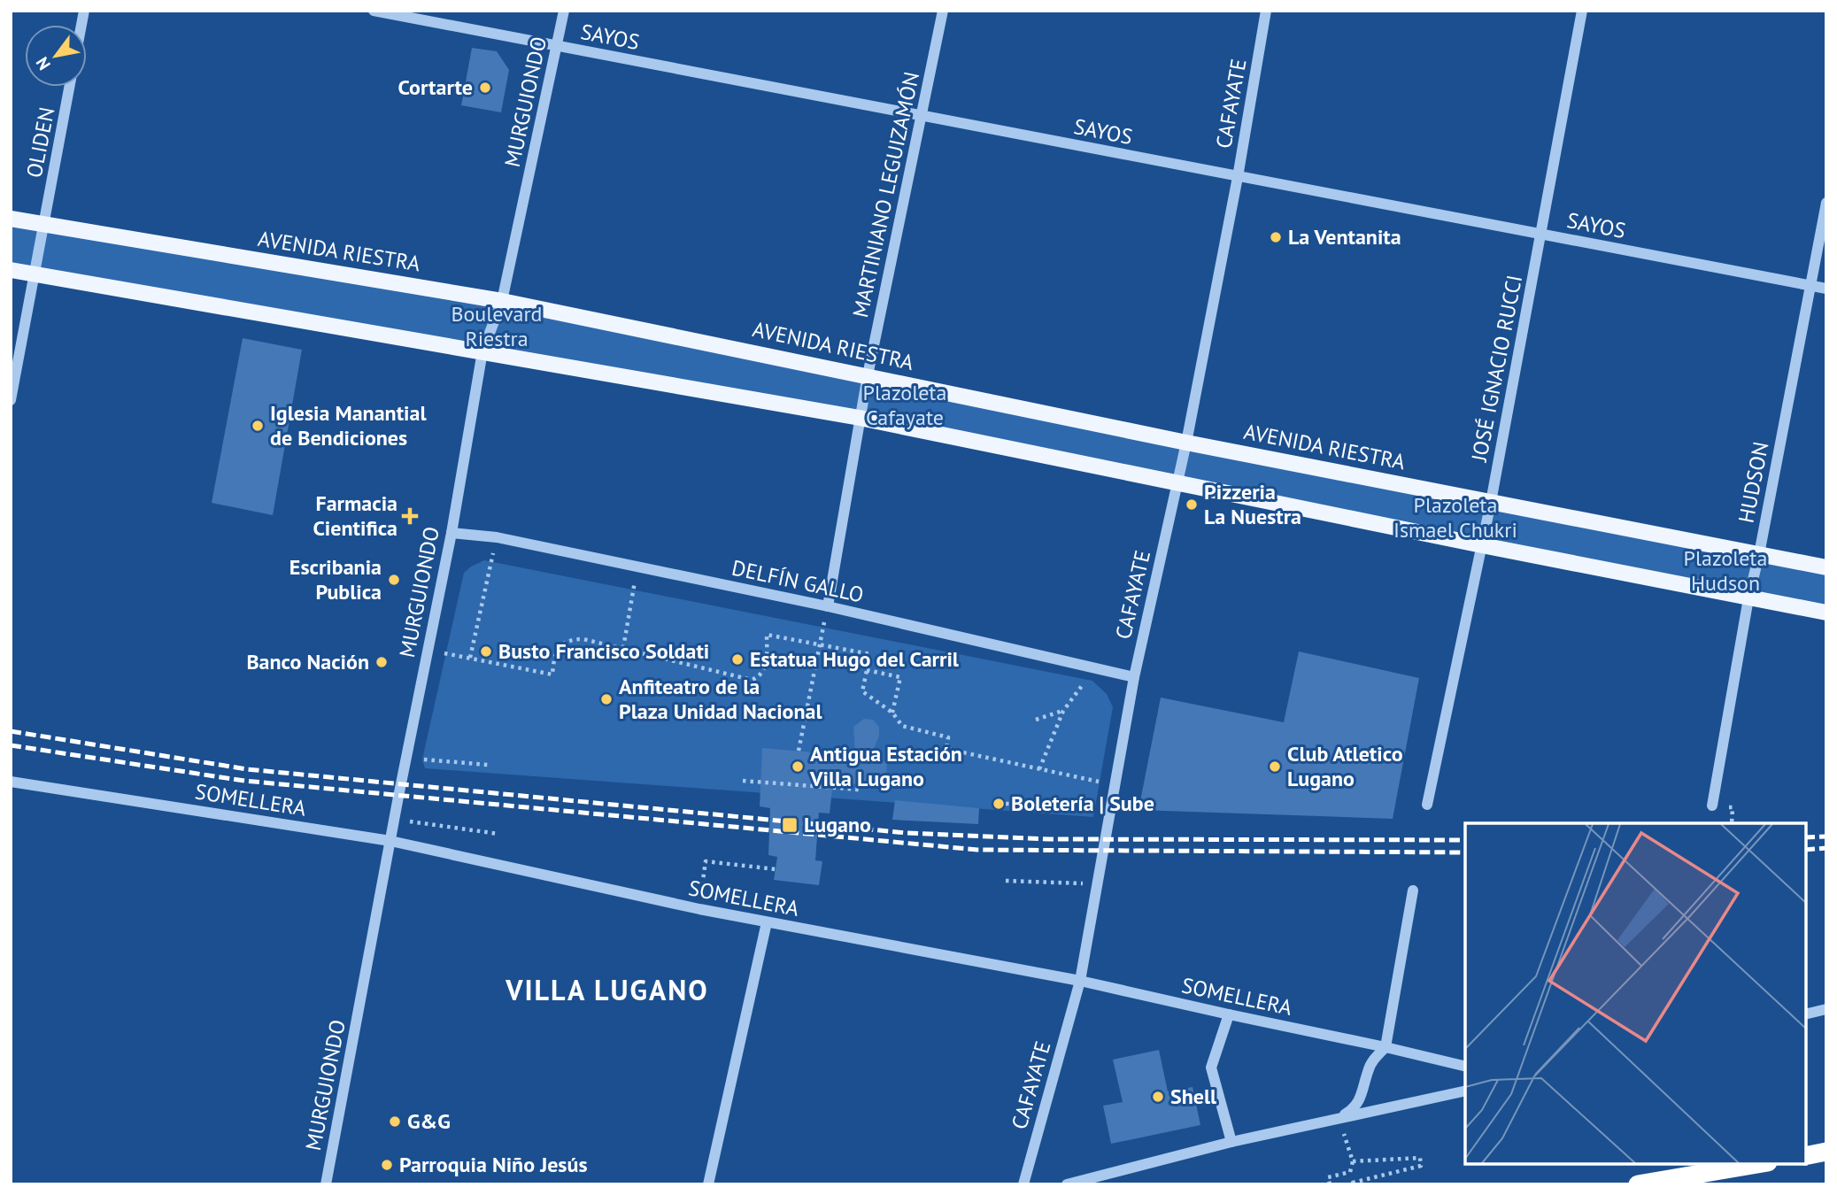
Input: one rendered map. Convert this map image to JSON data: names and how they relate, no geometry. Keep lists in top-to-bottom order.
{
  "streets": {
    "main road": ["AVENIDA RIESTRA"],
    "street": [
      "SAYOS",
      "MURGUIONDO",
      "CAFAYATE",
      "OLIDEN",
      "MARTINIANO LEGUIZAMÓN",
      "JOSÉ IGNACIO RUCCI",
      "HUDSON",
      "DELFÍN GALLO",
      "SOMELLERA"
    ]
  },
  "crossings": [
    ["SAYOS", "MURGUIONDO"],
    ["SAYOS", "CAFAYATE"],
    ["SAYOS", "MARTINIANO LEGUIZAMÓN"],
    ["SAYOS", "JOSÉ IGNACIO RUCCI"],
    ["SAYOS", "HUDSON"],
    ["MURGUIONDO", "AVENIDA RIESTRA"],
    ["MURGUIONDO", "DELFÍN GALLO"],
    ["MURGUIONDO", "SOMELLERA"],
    ["CAFAYATE", "AVENIDA RIESTRA"],
    ["CAFAYATE", "DELFÍN GALLO"],
    ["CAFAYATE", "SOMELLERA"],
    ["OLIDEN", "AVENIDA RIESTRA"],
    ["MARTINIANO LEGUIZAMÓN", "AVENIDA RIESTRA"],
    ["MARTINIANO LEGUIZAMÓN", "DELFÍN GALLO"],
    ["AVENIDA RIESTRA", "JOSÉ IGNACIO RUCCI"],
    ["AVENIDA RIESTRA", "HUDSON"]
  ],
  "districts": ["VILLA LUGANO"],
  "parks": [
    "Boulevard Riestra",
    "Plazoleta Cafayate",
    "Plazoleta Ismael Chukri",
    "Plazoleta Hudson"
  ],
  "places": {
    "other": [
      "Cortarte",
      "La Ventanita",
      "Iglesia Manantial de Bendiciones",
      "Pizzeria La Nuestra",
      "Escribania Publica",
      "Busto Francisco Soldati",
      "Estatua Hugo del Carril",
      "Banco Nación",
      "Anfiteatro de la Plaza Unidad Nacional",
      "Antigua Estación Villa Lugano",
      "Club Atletico Lugano",
      "Boletería | Sube",
      "Shell",
      "G&G",
      "Parroquia Niño Jesús"
    ],
    "health": ["Farmacia Cientifica"],
    "transit": ["Lugano"]
  },
  "north": "bottom left"
}
